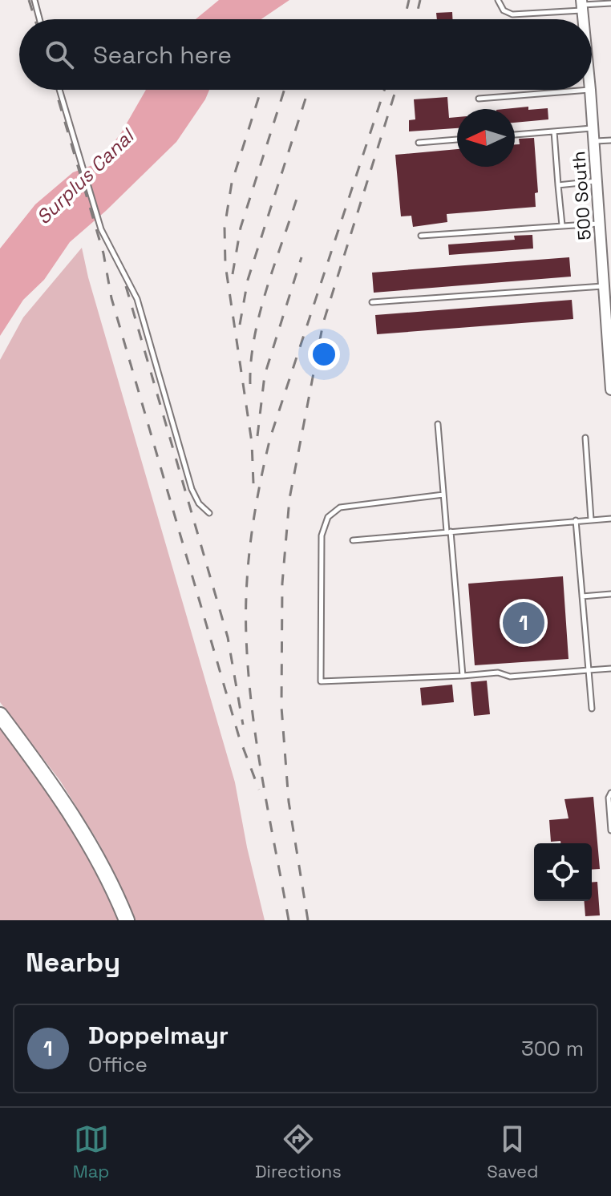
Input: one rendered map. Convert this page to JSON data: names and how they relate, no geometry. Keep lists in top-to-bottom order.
{
  "streets": {
    "street": ["500 South"]
  },
  "water": ["Surplus Canal"],
  "north": "left",
  "page": {
    "search": "Search here",
    "pins": "1",
    "heading": "Nearby",
    "list": [
      {
        "mark": "1",
        "name": "Doppelmayr",
        "note": "Office",
        "value": "300 m"
      }
    ],
    "nav": ["Map", "Directions", "Saved"]
  }
}
